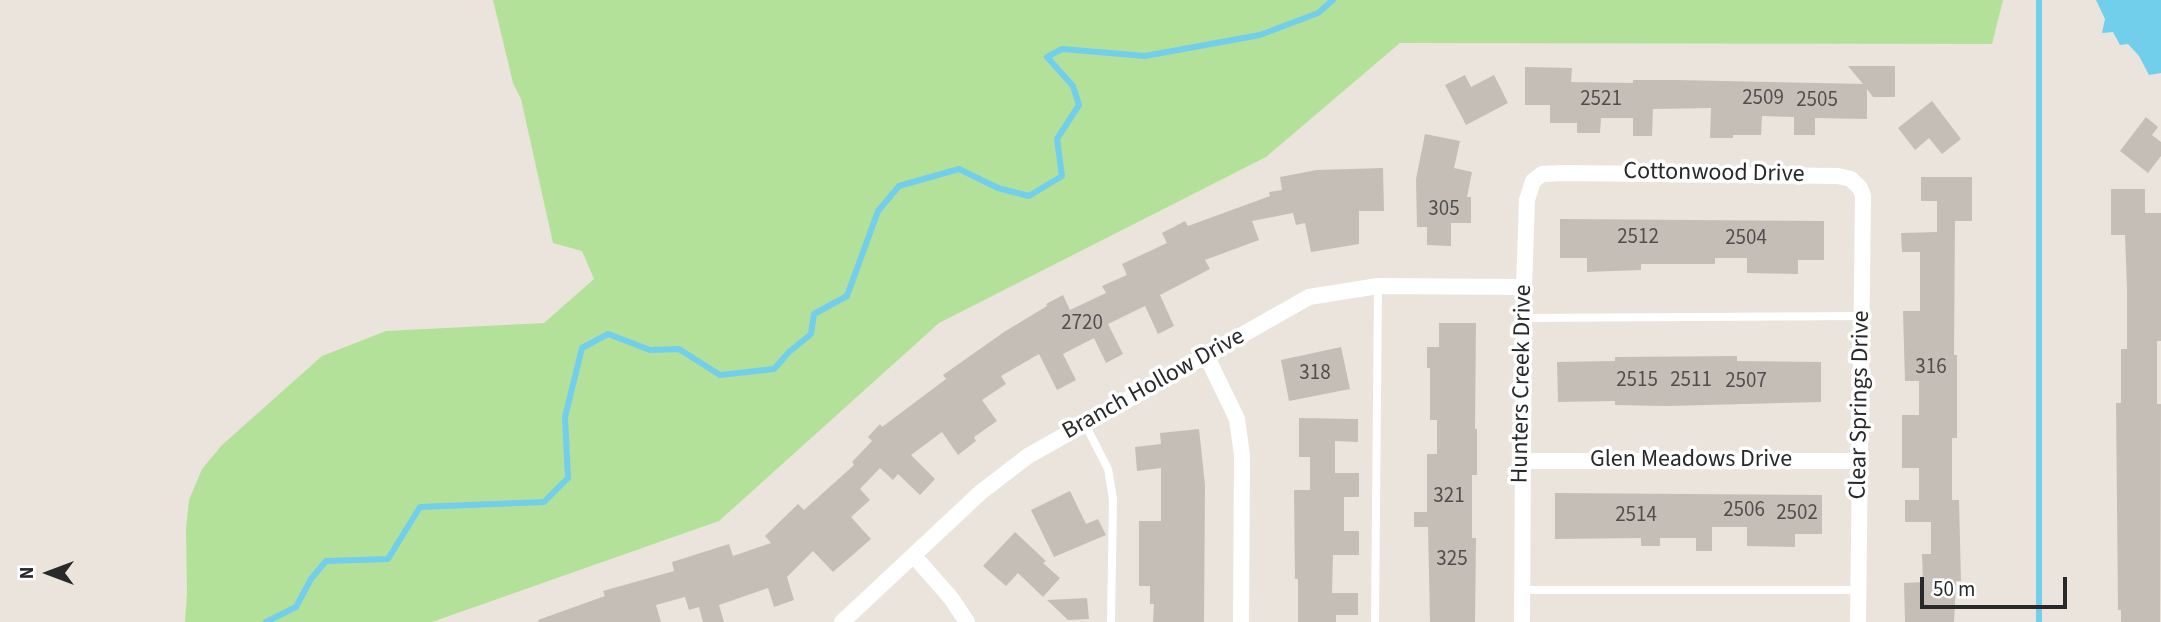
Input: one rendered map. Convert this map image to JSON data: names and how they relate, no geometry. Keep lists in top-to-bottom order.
{
  "streets": {
    "street": [
      "Cottonwood Drive",
      "Hunters Creek Drive",
      "Branch Hollow Drive",
      "Clear Springs Drive",
      "Glen Meadows Drive"
    ]
  },
  "crossings": [
    ["Cottonwood Drive", "Hunters Creek Drive"],
    ["Cottonwood Drive", "Clear Springs Drive"],
    ["Hunters Creek Drive", "Branch Hollow Drive"],
    ["Hunters Creek Drive", "Glen Meadows Drive"],
    ["Clear Springs Drive", "Glen Meadows Drive"]
  ],
  "house_numbers": [
    "2509",
    "2521",
    "2505",
    "305",
    "2512",
    "2504",
    "2720",
    "316",
    "318",
    "2515",
    "2511",
    "2507",
    "321",
    "2506",
    "2502",
    "2514",
    "325"
  ],
  "scale_bar": "50 m",
  "north": "left"
}
